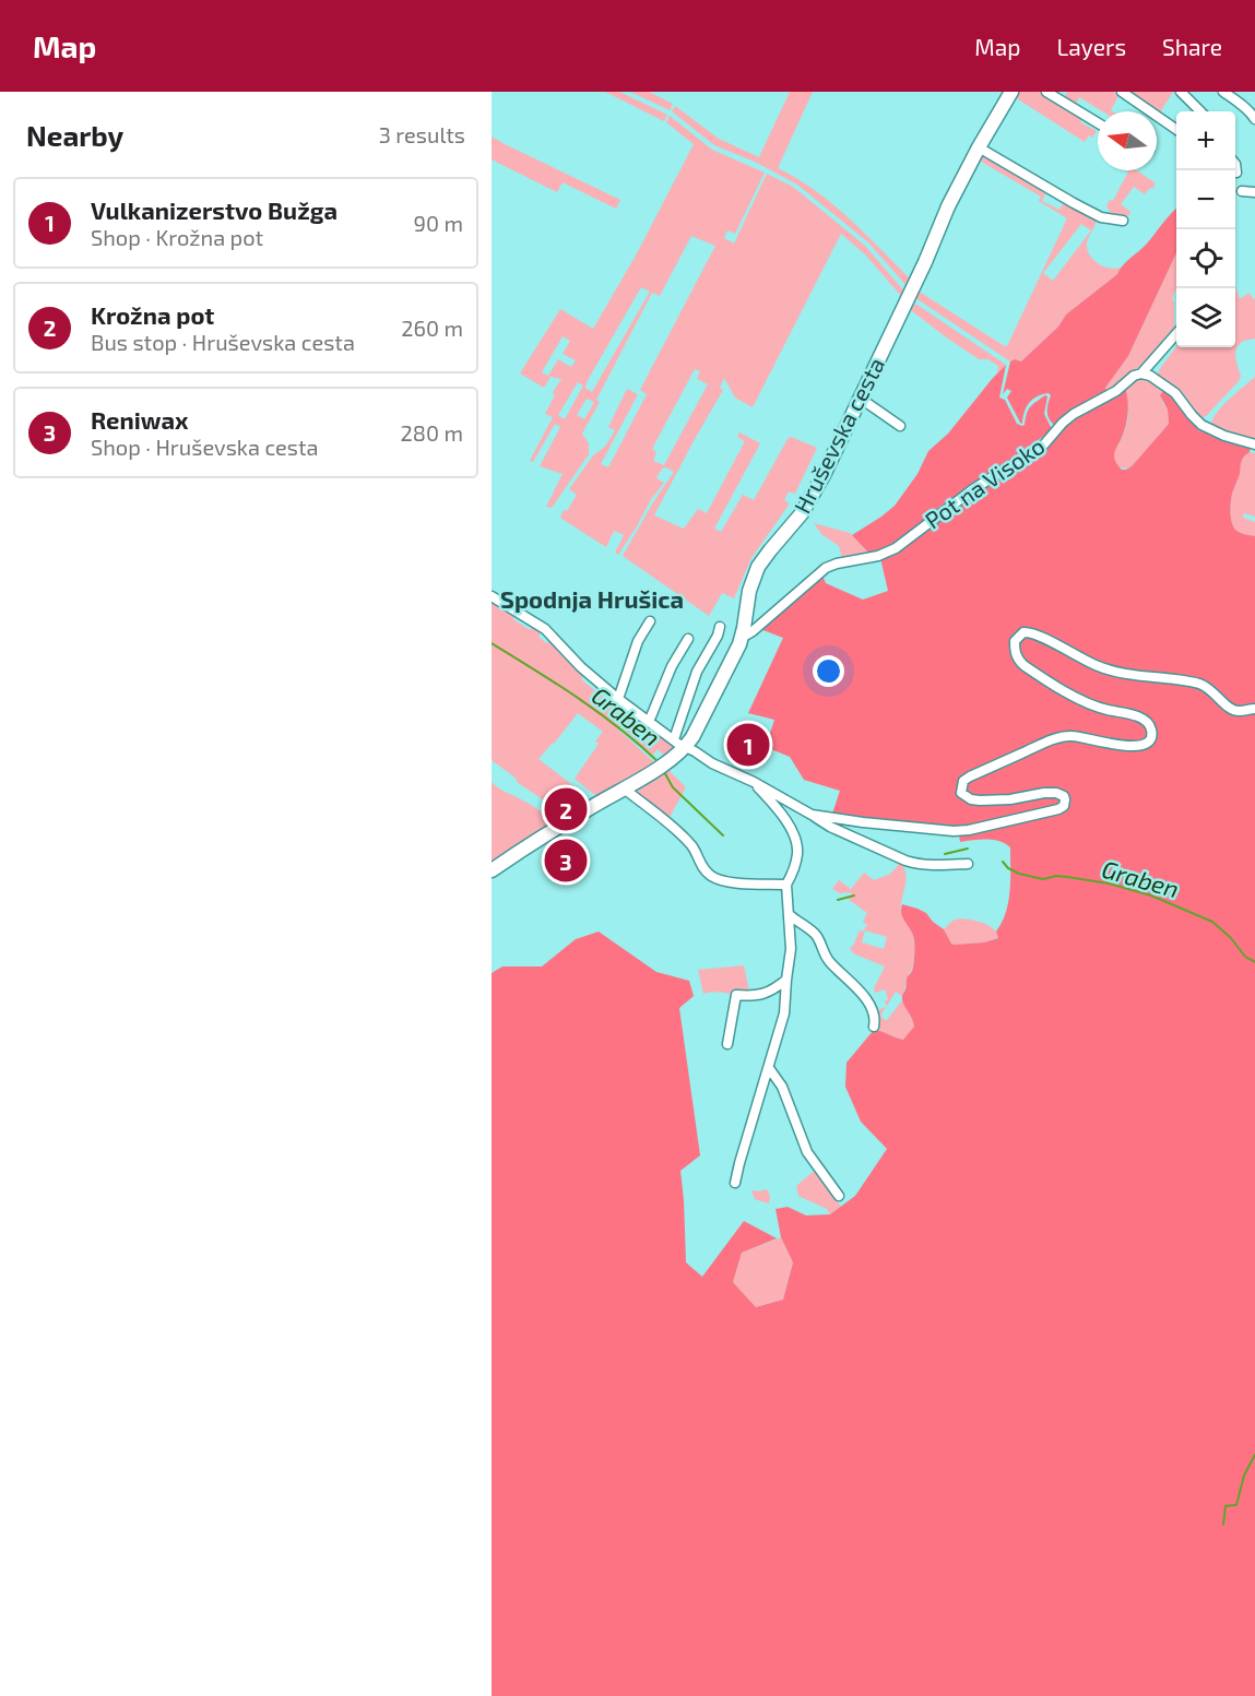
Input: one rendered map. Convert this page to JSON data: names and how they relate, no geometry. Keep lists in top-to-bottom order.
{
  "streets": {
    "street": ["Hruševska cesta", "Pot na Visoko"]
  },
  "crossings": [
    ["Hruševska cesta", "Pot na Visoko"]
  ],
  "districts": ["Spodnja Hrušica"],
  "water": ["Graben"],
  "north": "left",
  "page": {
    "header": "Map",
    "nav": ["Map", "Layers", "Share"],
    "heading": ["Nearby", "3 results"],
    "map_buttons": ["+", "−"],
    "list": [
      {
        "mark": "1",
        "name": "Vulkanizerstvo Bužga",
        "note": "Shop · Krožna pot",
        "value": "90 m"
      },
      {
        "mark": "2",
        "name": "Krožna pot",
        "note": "Bus stop · Hruševska cesta",
        "value": "260 m"
      },
      {
        "mark": "3",
        "name": "Reniwax",
        "note": "Shop · Hruševska cesta",
        "value": "280 m"
      }
    ],
    "pins": ["1", "2", "3"]
  }
}
